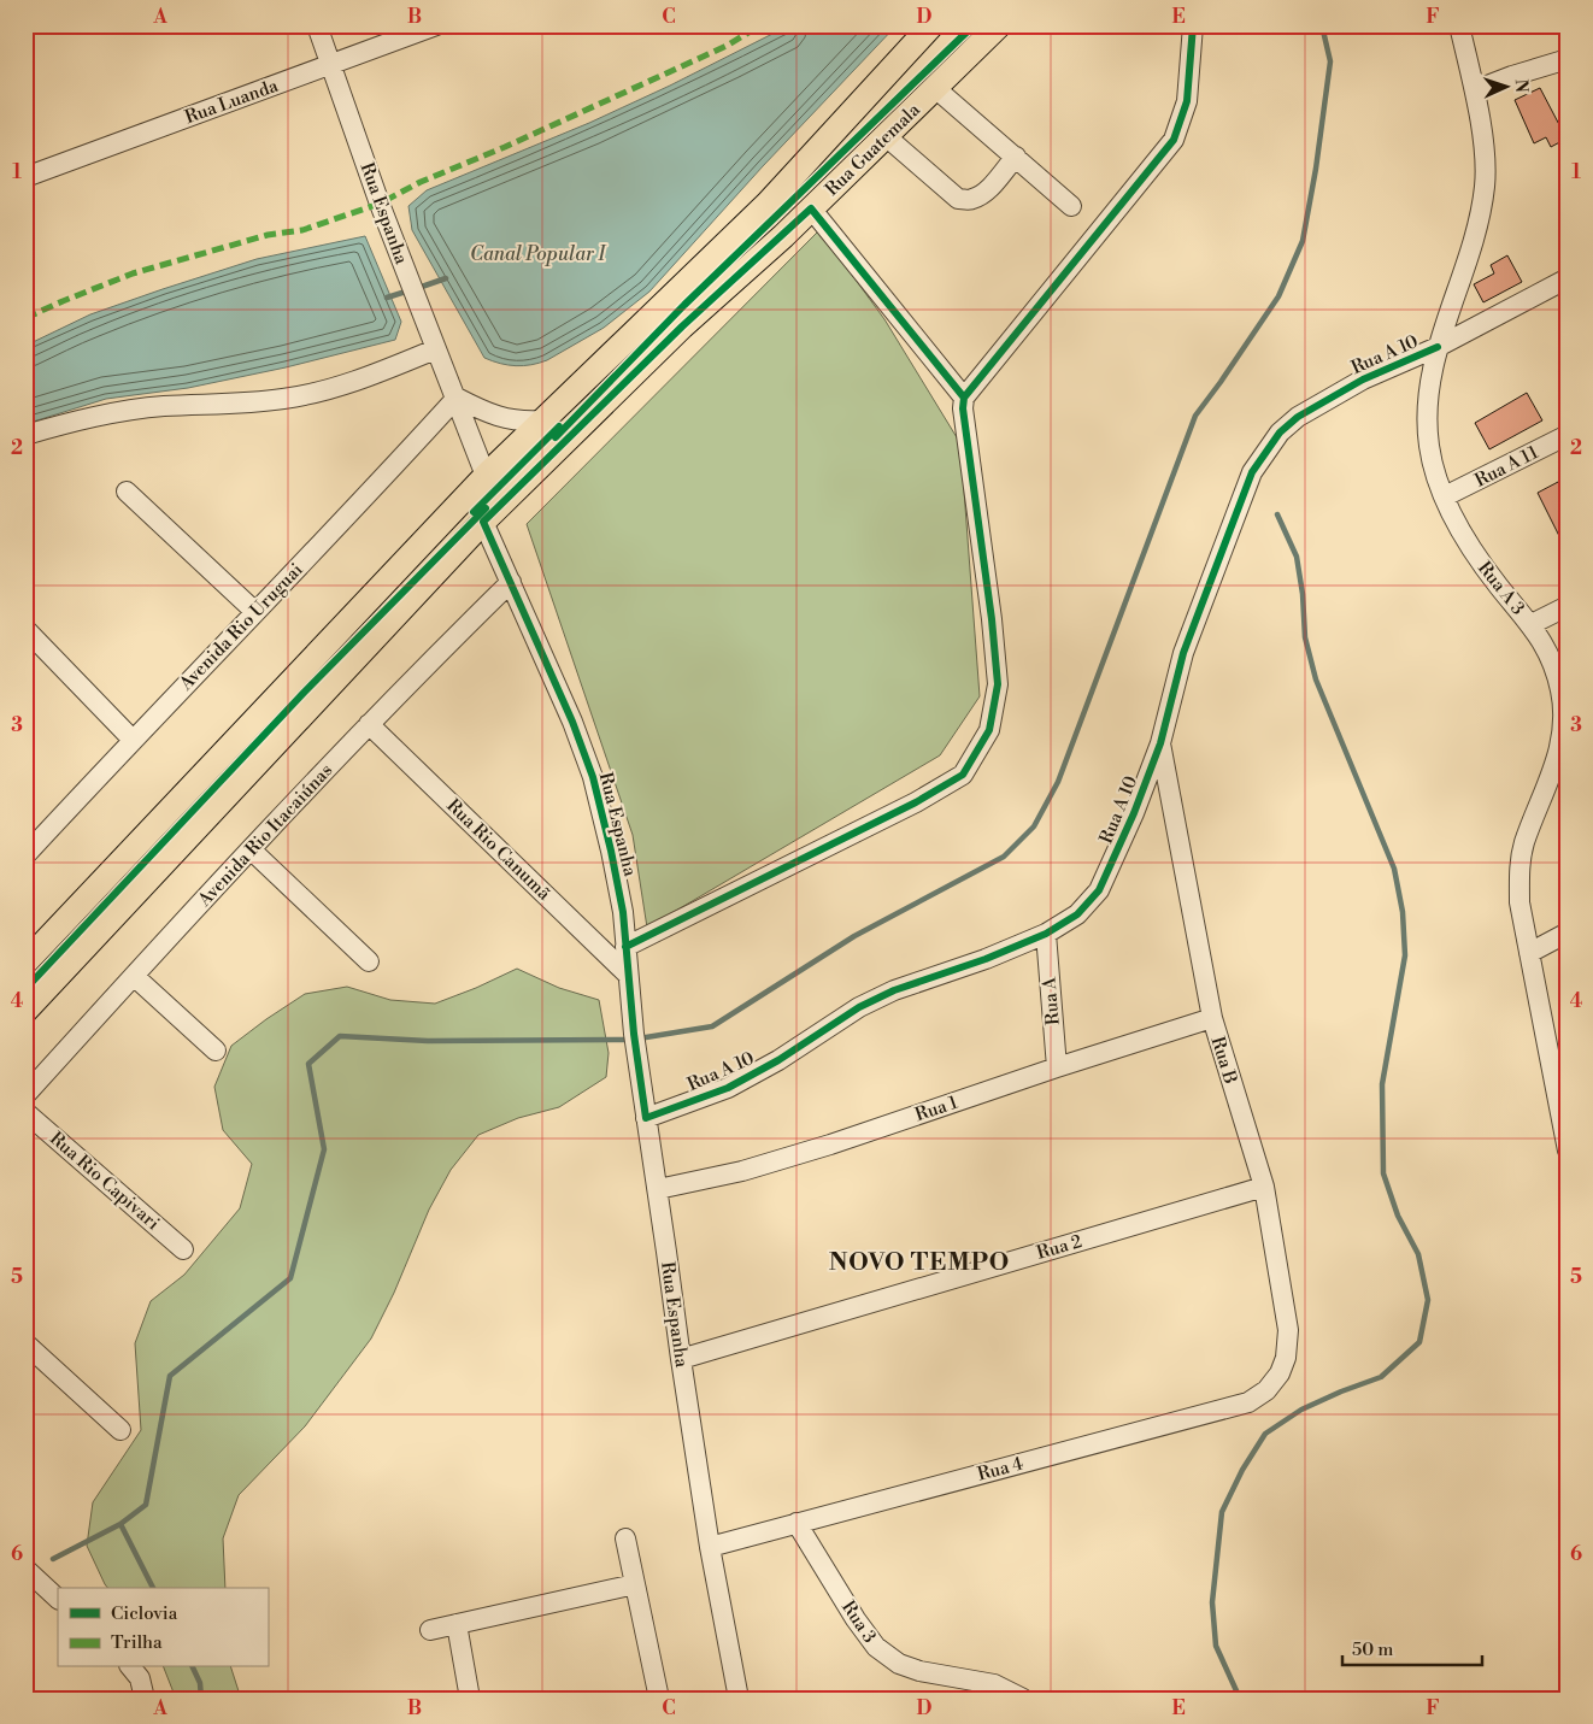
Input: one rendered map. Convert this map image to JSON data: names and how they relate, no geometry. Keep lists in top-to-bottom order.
{
  "streets": {
    "main road": ["Rua Guatemala"],
    "street": [
      "Rua Luanda",
      "Rua Espanha",
      "Rua A 10",
      "Rua A 11",
      "Rua A 3",
      "Avenida Rio Uruguai",
      "Avenida Rio Itacaiúnas",
      "Rua Rio Canumã",
      "Rua A",
      "Rua B",
      "Rua 1",
      "Rua Rio Capivari",
      "Rua 2",
      "Rua 4",
      "Rua 3"
    ]
  },
  "crossings": [
    ["Rua Luanda", "Rua Espanha"],
    ["Rua Guatemala", "Rua Espanha"],
    ["Rua Espanha", "Rua A 10"],
    ["Rua Espanha", "Avenida Rio Uruguai"],
    ["Rua Espanha", "Avenida Rio Itacaiúnas"],
    ["Rua Espanha", "Rua Rio Canumã"],
    ["Rua Espanha", "Rua 1"],
    ["Rua Espanha", "Rua 2"],
    ["Rua Espanha", "Rua 4"],
    ["Rua A 10", "Rua A 3"],
    ["Rua A 10", "Rua A"],
    ["Rua A 10", "Rua B"],
    ["Rua A 11", "Rua A 3"],
    ["Avenida Rio Itacaiúnas", "Rua Rio Canumã"],
    ["Rua A", "Rua 1"],
    ["Rua B", "Rua 1"],
    ["Rua B", "Rua 2"],
    ["Rua B", "Rua 4"],
    ["Rua 4", "Rua 3"]
  ],
  "districts": ["NOVO TEMPO"],
  "water": ["Canal Popular I"],
  "legend": ["Ciclovia", "Trilha"],
  "scale_bar": "50 m",
  "north": "right",
  "grid": {
    "columns": [
      "A",
      "B",
      "C",
      "D",
      "E",
      "F"
    ],
    "rows": [
      "1",
      "2",
      "3",
      "4",
      "5",
      "6"
    ]
  }
}
